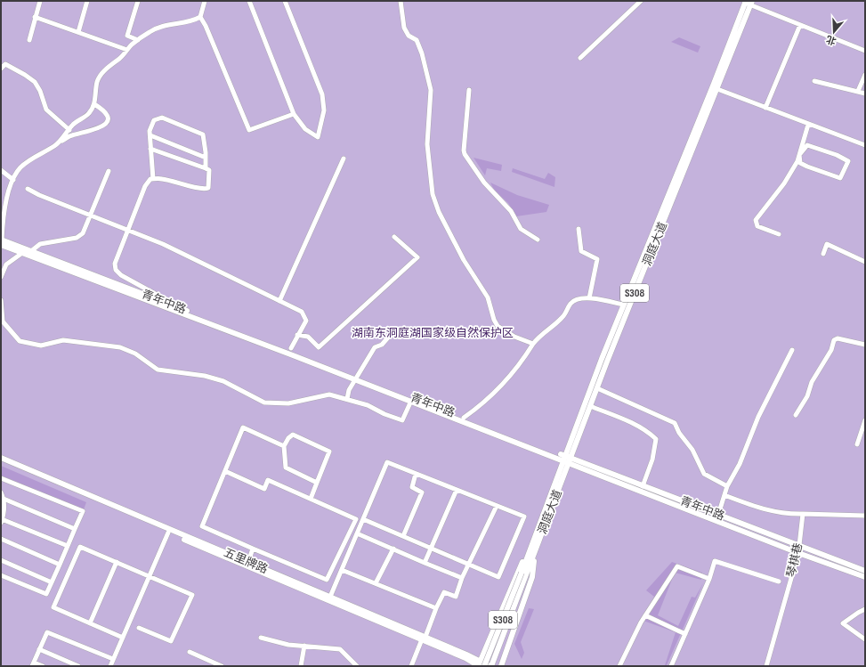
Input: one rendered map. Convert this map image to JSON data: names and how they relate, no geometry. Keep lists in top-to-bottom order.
{
  "streets": {
    "main road": [
      "洞庭大道",
      "S308",
      "青年中路",
      "五里牌路"
    ],
    "street": ["琴棋巷"]
  },
  "crossings": [
    ["洞庭大道", "青年中路"],
    ["洞庭大道", "五里牌路"],
    ["青年中路", "琴棋巷"]
  ],
  "parks": ["湖南东洞庭湖国家级自然保护区"],
  "north": "bottom"
}
